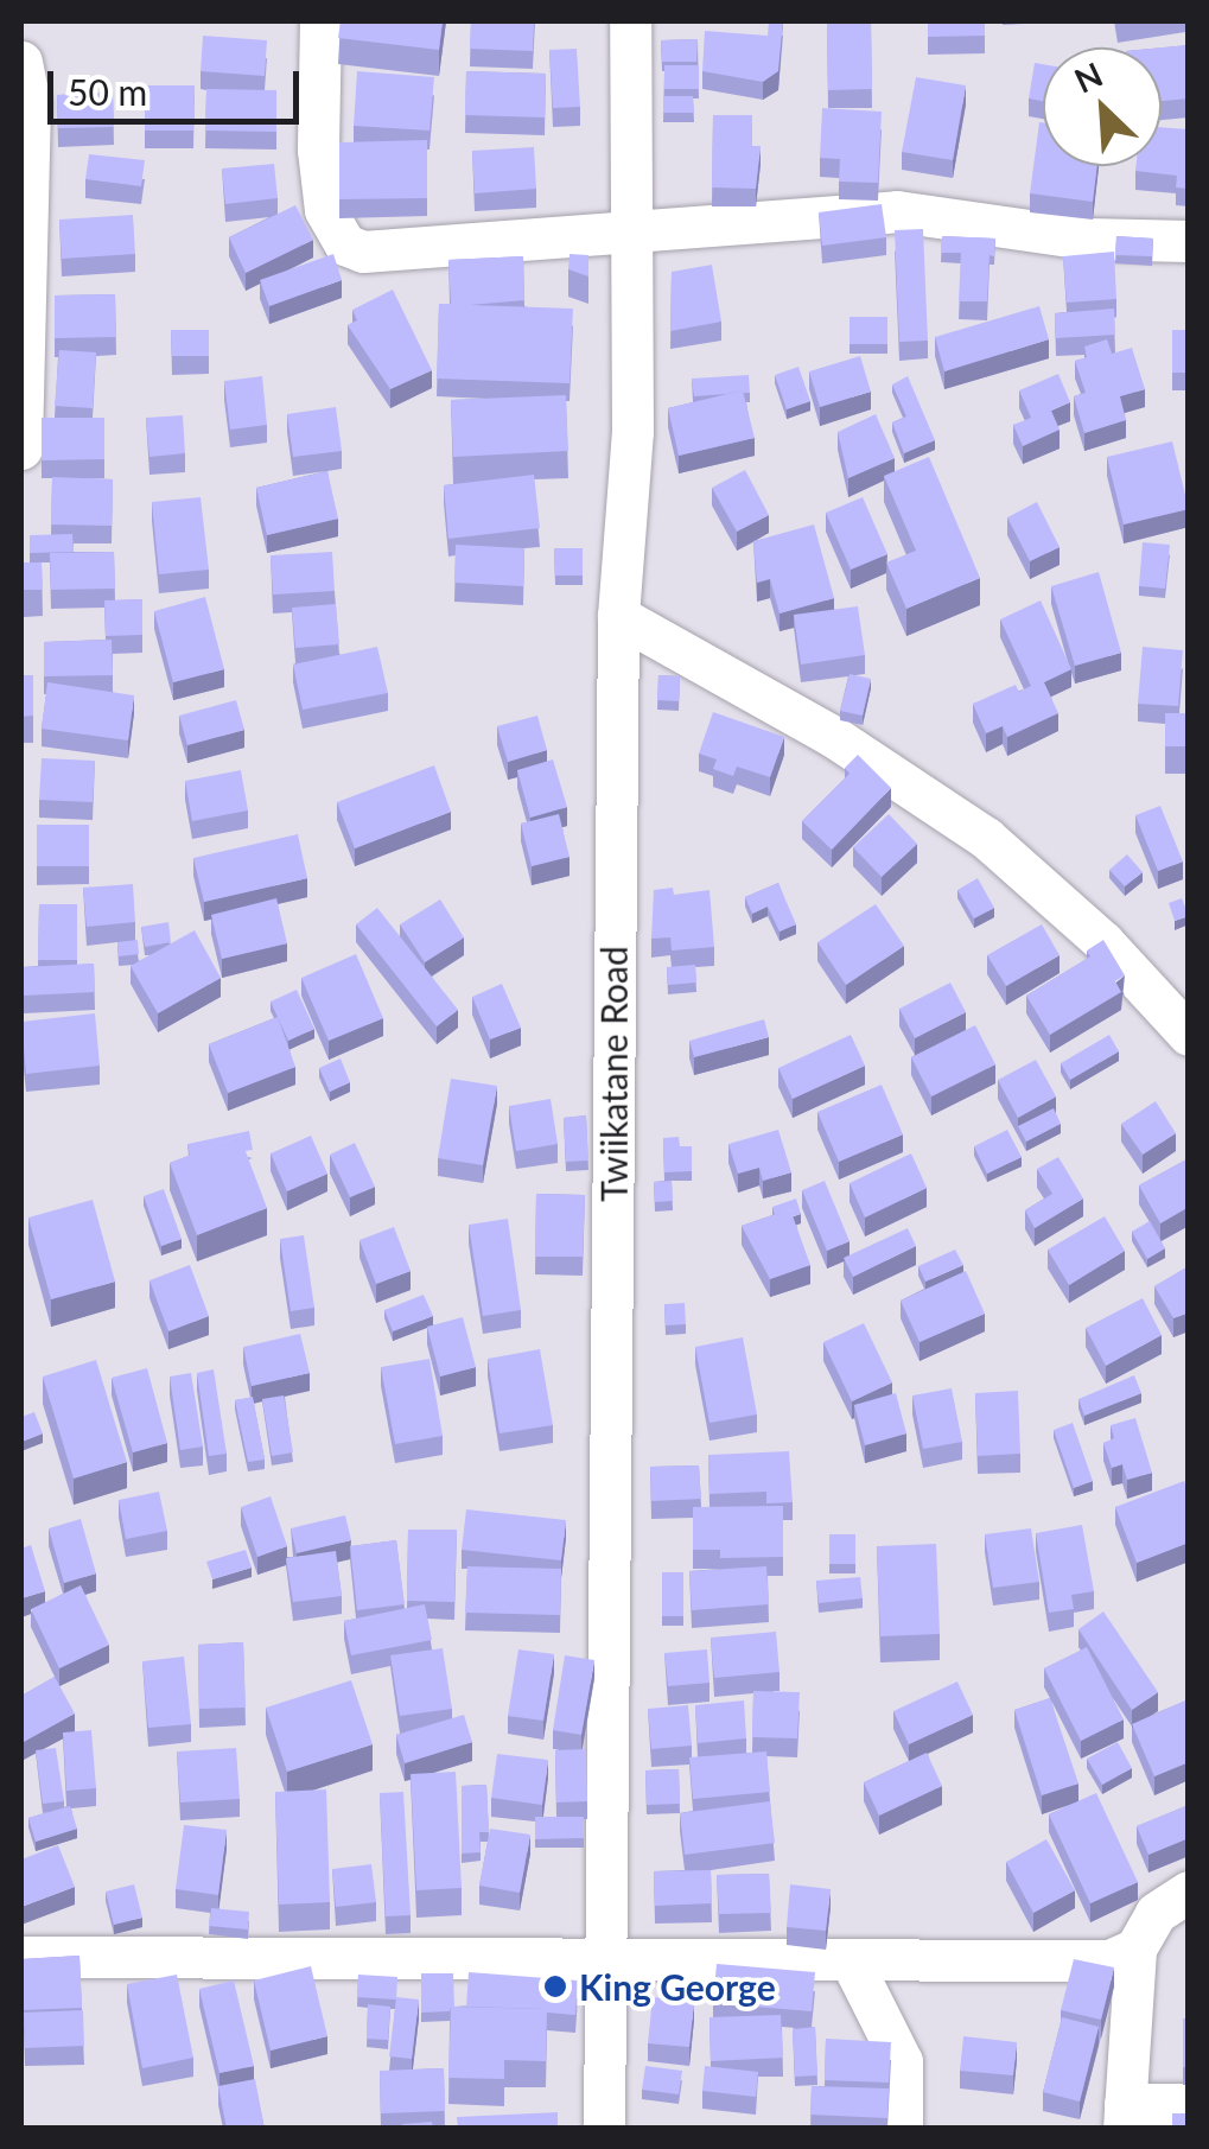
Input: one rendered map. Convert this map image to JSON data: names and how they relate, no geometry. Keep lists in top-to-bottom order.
{
  "streets": {
    "street": ["Twiikatane Road"]
  },
  "places": ["King George"],
  "scale_bar": "50 m",
  "north": "top left"
}
